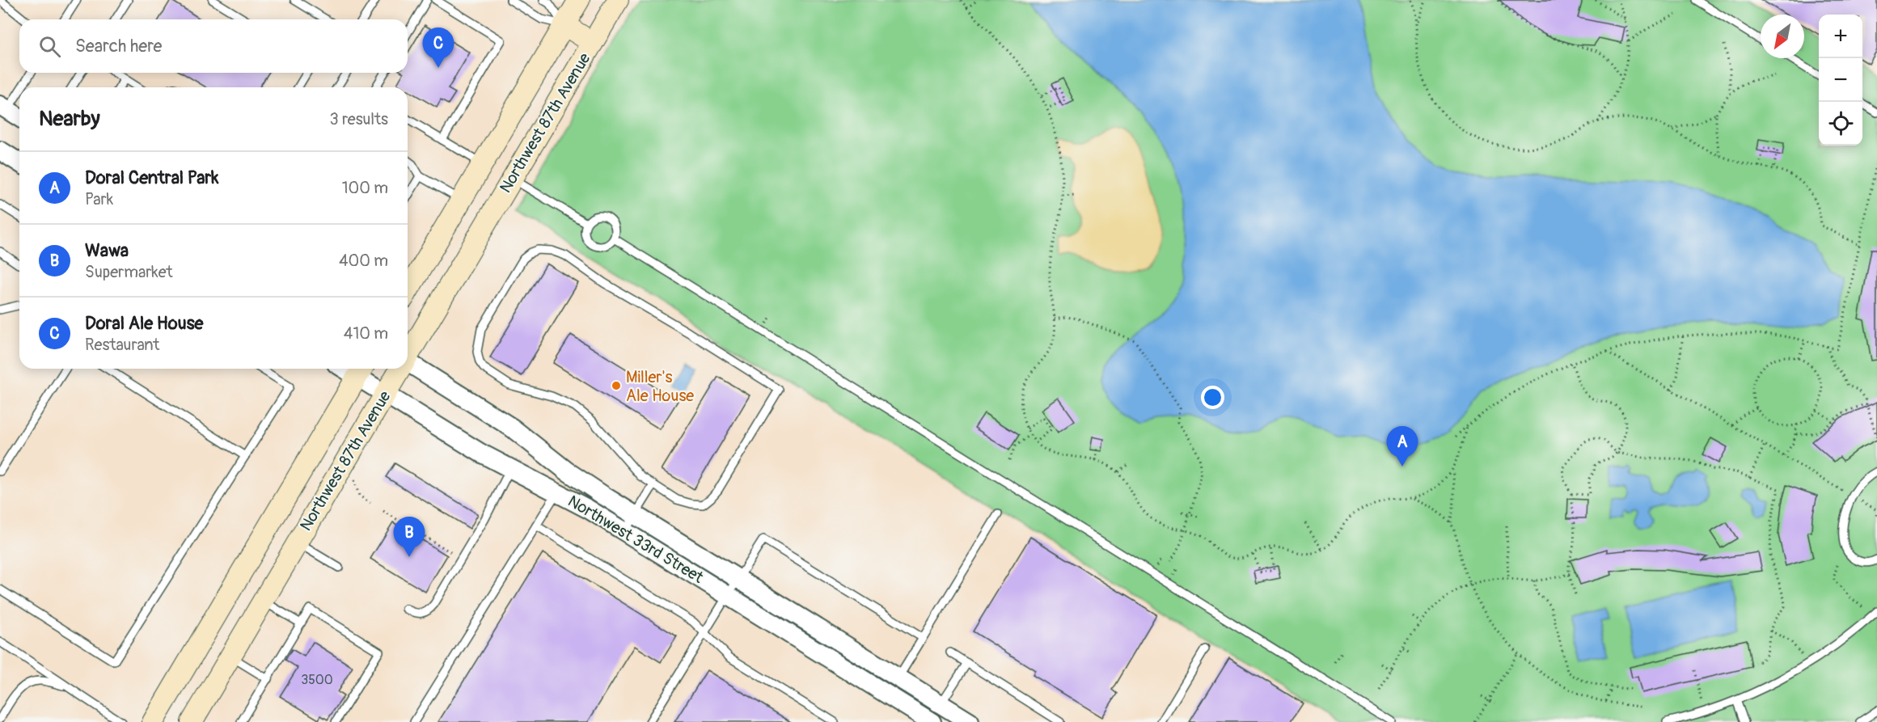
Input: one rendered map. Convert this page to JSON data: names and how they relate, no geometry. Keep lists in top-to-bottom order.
{
  "streets": {
    "main road": ["Northwest 87th Avenue"],
    "street": ["Northwest 33rd Street"]
  },
  "crossings": [
    ["Northwest 87th Avenue", "Northwest 33rd Street"]
  ],
  "places": ["Miller's Ale House"],
  "house_numbers": ["3500"],
  "north": "bottom left",
  "page": {
    "map_buttons": ["+", "−"],
    "search": "Search here",
    "pins": ["C", "A", "B"],
    "heading": ["Nearby", "3 results"],
    "list": [
      {
        "mark": "A",
        "name": "Doral Central Park",
        "note": "Park",
        "value": "100 m"
      },
      {
        "mark": "B",
        "name": "Wawa",
        "note": "Supermarket",
        "value": "400 m"
      },
      {
        "mark": "C",
        "name": "Doral Ale House",
        "note": "Restaurant",
        "value": "410 m"
      }
    ]
  }
}
